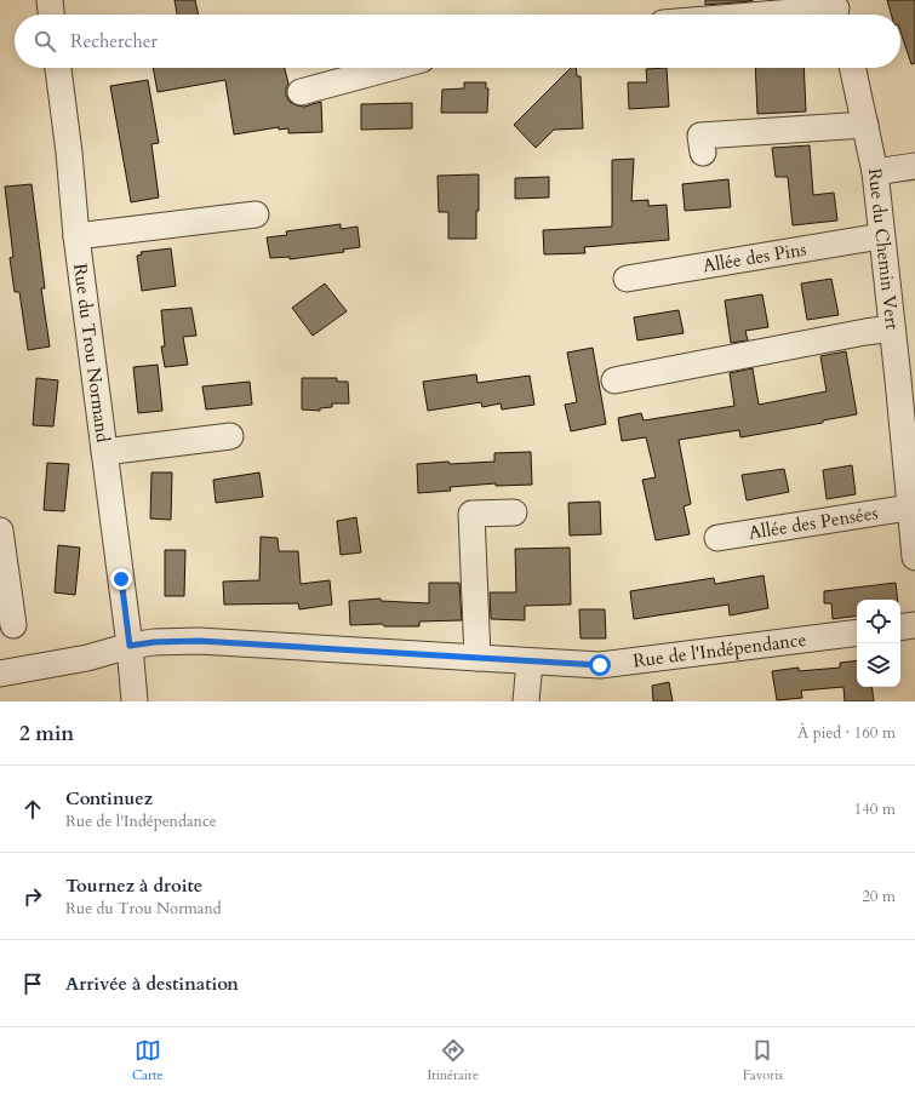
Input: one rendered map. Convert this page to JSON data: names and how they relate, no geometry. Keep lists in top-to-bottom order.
{
  "streets": {
    "street": [
      "Rue du Chemin Vert",
      "Allée des Pins",
      "Rue du Trou Normand",
      "Allée des Pensées",
      "Rue de l'Indépendance"
    ]
  },
  "crossings": [
    ["Rue du Chemin Vert", "Allée des Pins"],
    ["Rue du Chemin Vert", "Allée des Pensées"],
    ["Rue du Trou Normand", "Rue de l'Indépendance"]
  ],
  "page": {
    "search": "Rechercher",
    "heading": ["2 min", "À pied · 160 m"],
    "list": [
      ["Continuez", "Rue de l'Indépendance", "140 m"],
      ["Tournez à droite", "Rue du Trou Normand", "20 m"],
      "Arrivée à destination"
    ],
    "nav": ["Carte", "Itinéraire", "Favoris"]
  }
}
